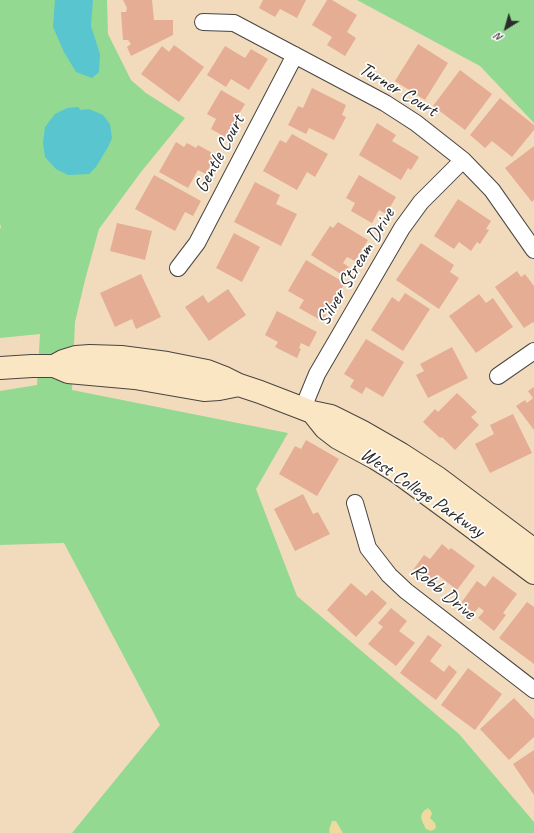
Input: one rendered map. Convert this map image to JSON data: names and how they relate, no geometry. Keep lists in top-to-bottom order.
{
  "streets": {
    "street": [
      "Turner Court",
      "Gentle Court",
      "Silver Stream Drive",
      "West College Parkway",
      "Robb Drive"
    ]
  },
  "crossings": [
    ["Turner Court", "Gentle Court"],
    ["Turner Court", "Silver Stream Drive"],
    ["Silver Stream Drive", "West College Parkway"]
  ],
  "north": "bottom left"
}
